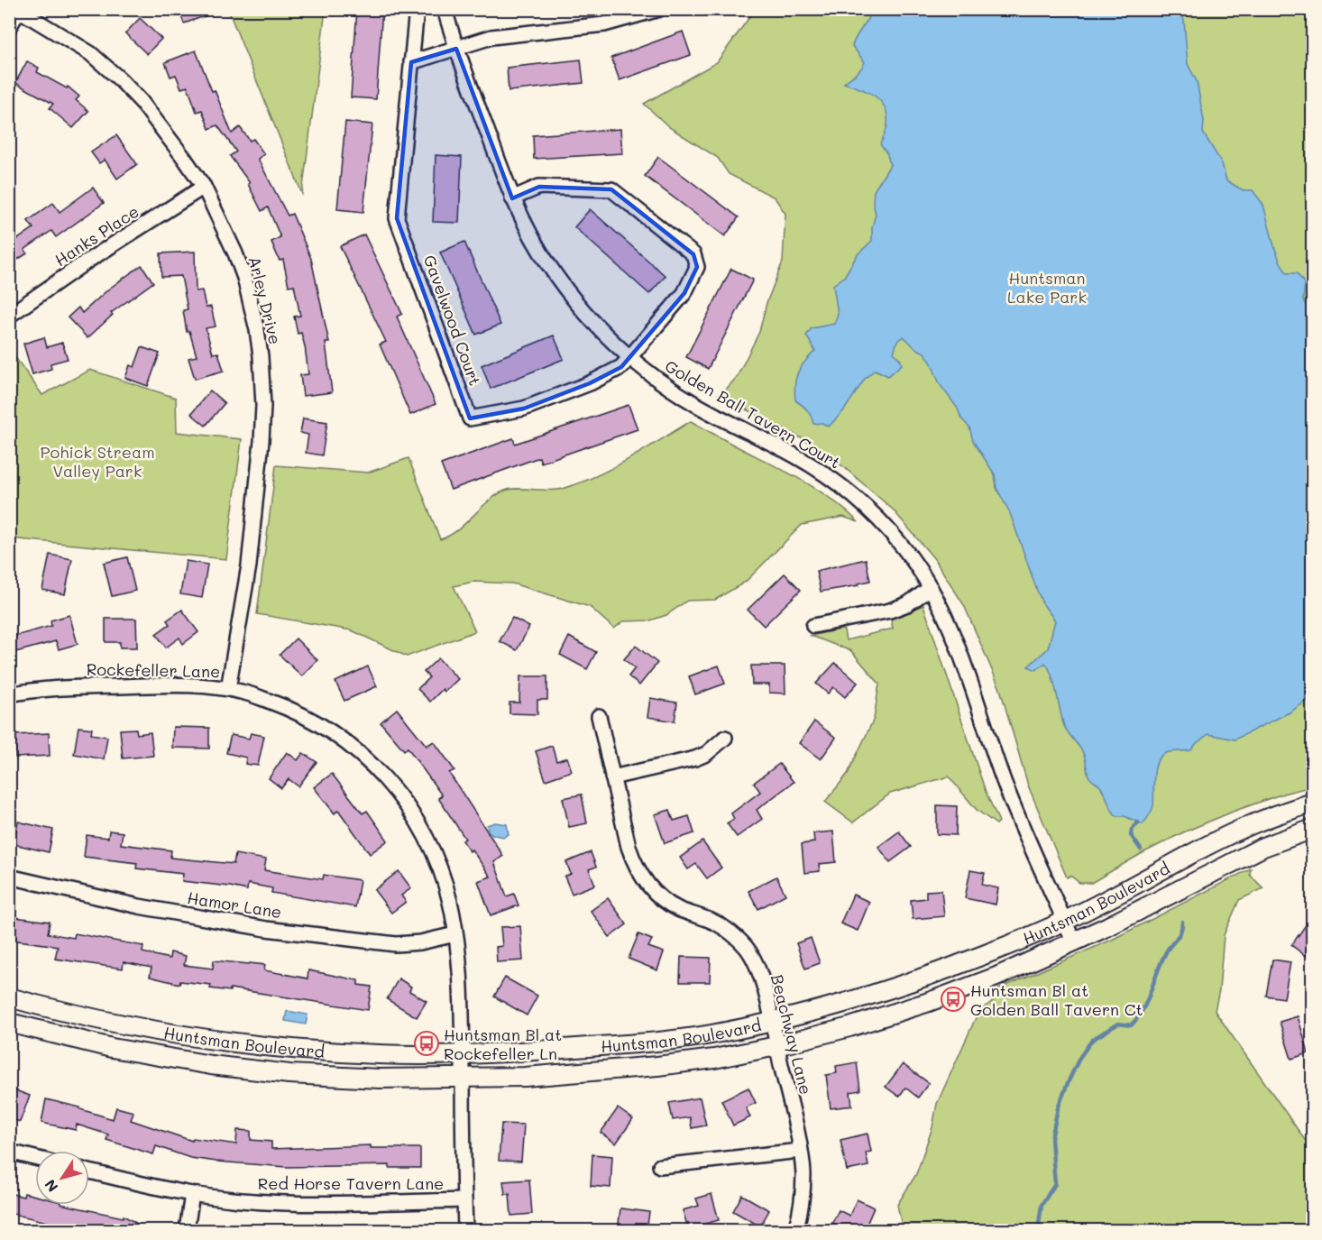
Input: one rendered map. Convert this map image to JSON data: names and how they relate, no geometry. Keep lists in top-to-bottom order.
{
  "streets": {
    "street": [
      "Hanks Place",
      "Arley Drive",
      "Gavelwood Court",
      "Golden Ball Tavern Court",
      "Rockefeller Lane",
      "Huntsman Boulevard",
      "Hamor Lane",
      "Beachway Lane",
      "Red Horse Tavern Lane"
    ]
  },
  "crossings": [
    ["Hanks Place", "Arley Drive"],
    ["Arley Drive", "Rockefeller Lane"],
    ["Gavelwood Court", "Golden Ball Tavern Court"],
    ["Golden Ball Tavern Court", "Huntsman Boulevard"],
    ["Rockefeller Lane", "Huntsman Boulevard"],
    ["Rockefeller Lane", "Hamor Lane"],
    ["Rockefeller Lane", "Red Horse Tavern Lane"],
    ["Huntsman Boulevard", "Beachway Lane"]
  ],
  "parks": ["Huntsman Lake Park", "Pohick Stream Valley Park"],
  "places": {
    "bus stop": ["Huntsman Bl at Golden Ball Tavern Ct", "Huntsman Bl at Rockefeller Ln"]
  },
  "north": "bottom left"
}
